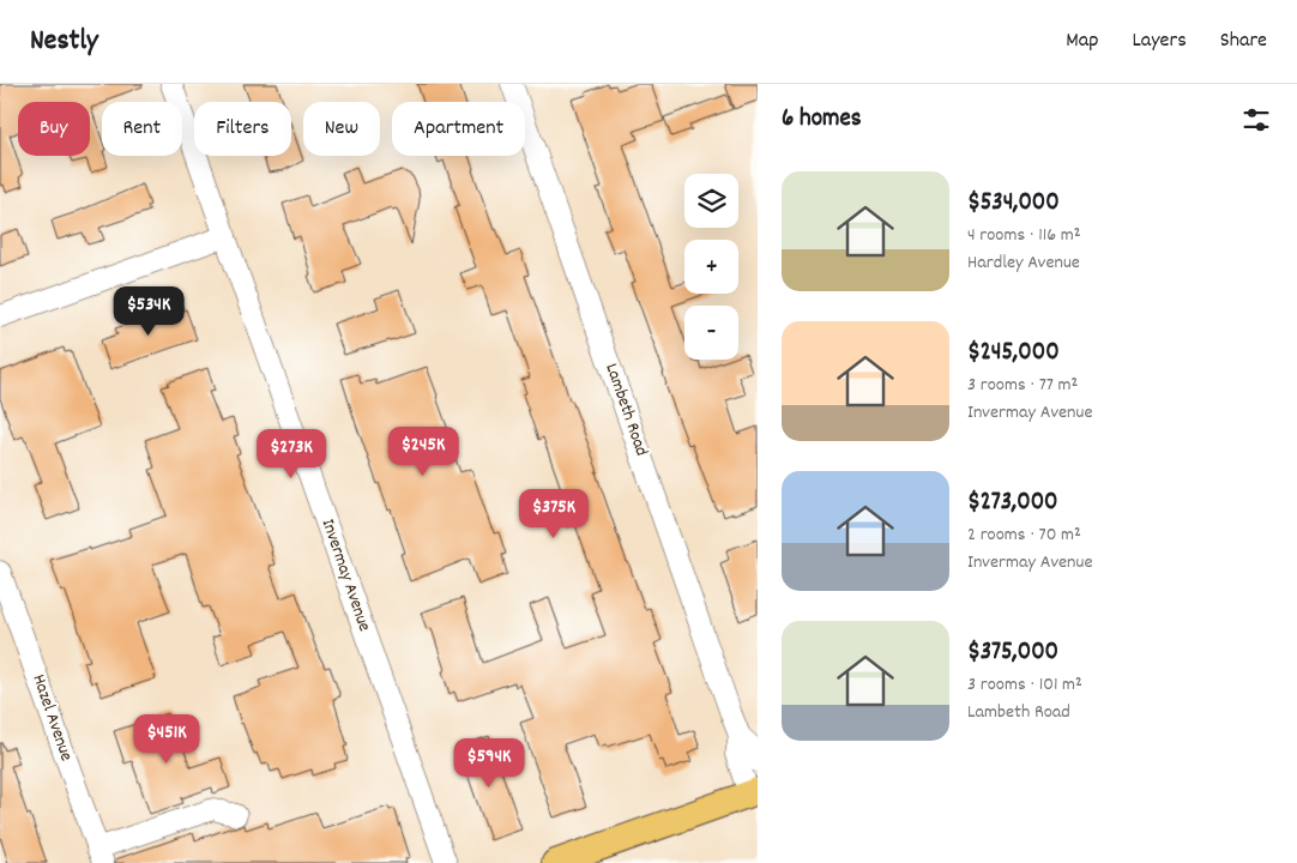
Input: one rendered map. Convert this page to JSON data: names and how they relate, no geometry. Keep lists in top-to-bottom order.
{
  "streets": {
    "street": ["Lambeth Road", "Invermay Avenue", "Hazel Avenue"]
  },
  "page": {
    "header": "Nestly",
    "nav": ["Map", "Layers", "Share"],
    "heading": "6 homes",
    "chip": [
      "Buy",
      "Rent",
      "Filters",
      "New",
      "Apartment"
    ],
    "list": [
      {
        "name": "$534,000",
        "note": "4 rooms · 116 m² · Hardley Avenue"
      },
      {
        "name": "$245,000",
        "note": "3 rooms · 77 m² · Invermay Avenue"
      },
      {
        "name": "$273,000",
        "note": "2 rooms · 70 m² · Invermay Avenue"
      },
      {
        "name": "$375,000",
        "note": "3 rooms · 101 m² · Lambeth Road"
      }
    ],
    "map_buttons": ["+", "−"],
    "price": [
      "$534K",
      "$245K",
      "$273K",
      "$375K",
      "$451K",
      "$594K"
    ]
  }
}
